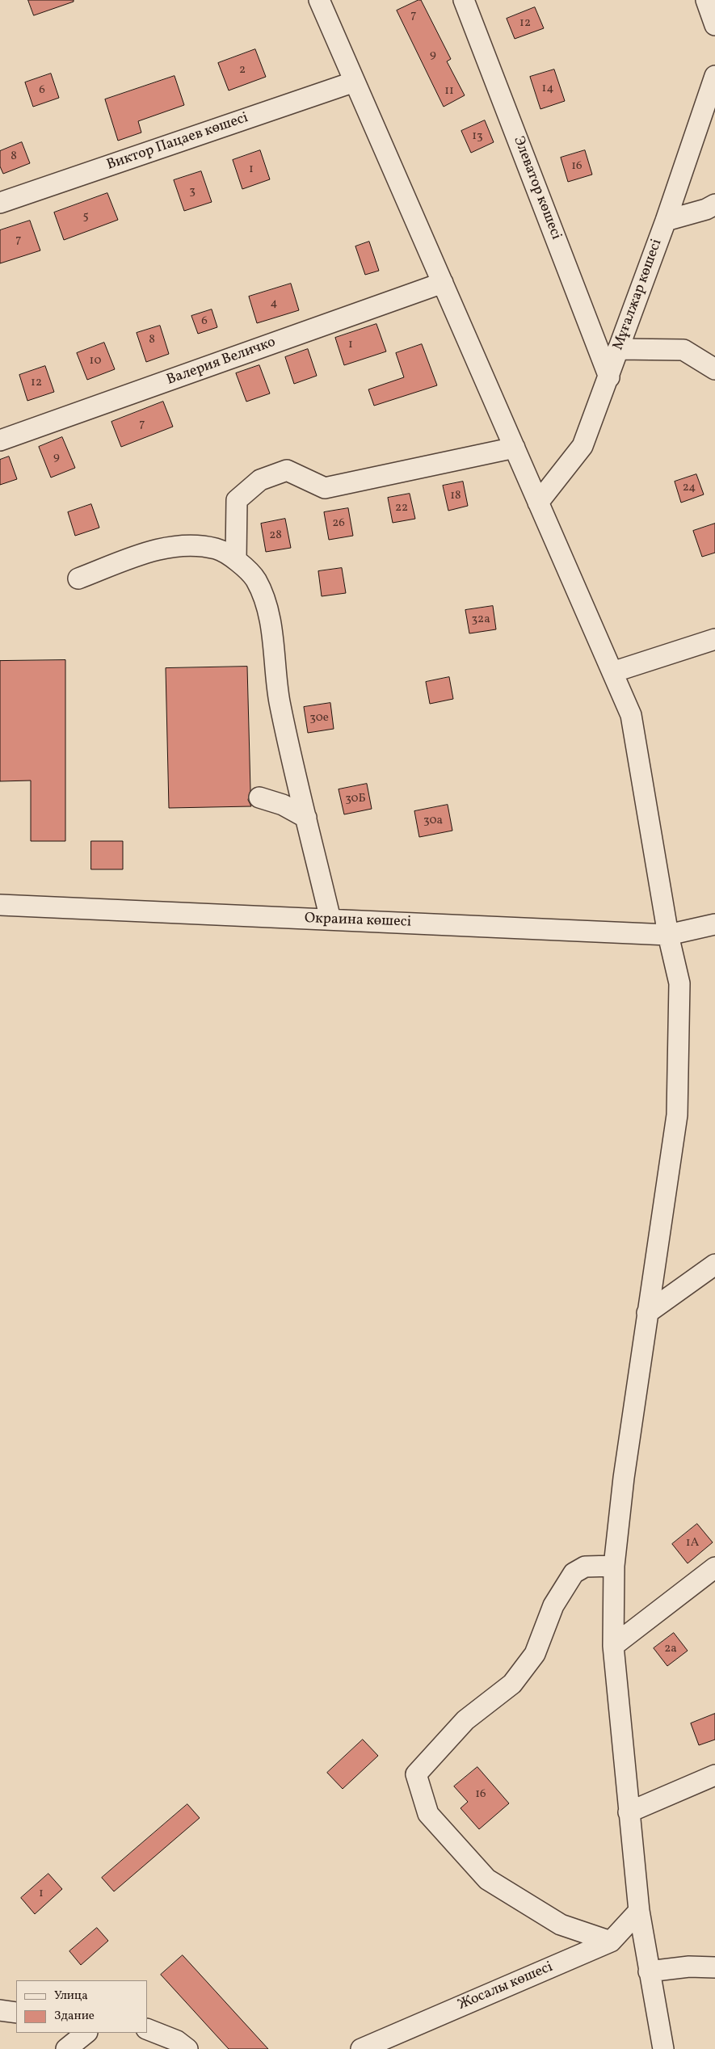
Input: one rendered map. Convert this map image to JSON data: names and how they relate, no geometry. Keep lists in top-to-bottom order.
{
  "streets": {
    "street": [
      "Виктор Пацаев көшесі",
      "Элеватор көшесі",
      "Мұғалжар көшесі",
      "Валерия Величко",
      "Окраина көшесі",
      "Жосалы көшесі"
    ]
  },
  "crossings": [
    ["Элеватор көшесі", "Мұғалжар көшесі"]
  ],
  "house_numbers": [
    "7",
    "12",
    "9",
    "2",
    "14",
    "6",
    "11",
    "13",
    "8",
    "16",
    "1",
    "3",
    "5",
    "7",
    "4",
    "6",
    "8",
    "1",
    "10",
    "12",
    "7",
    "9",
    "24",
    "18",
    "22",
    "26",
    "28",
    "32а",
    "30е",
    "30Б",
    "30а",
    "1А",
    "2а",
    "16",
    "1"
  ],
  "legend": ["Улица", "Здание"]
}
